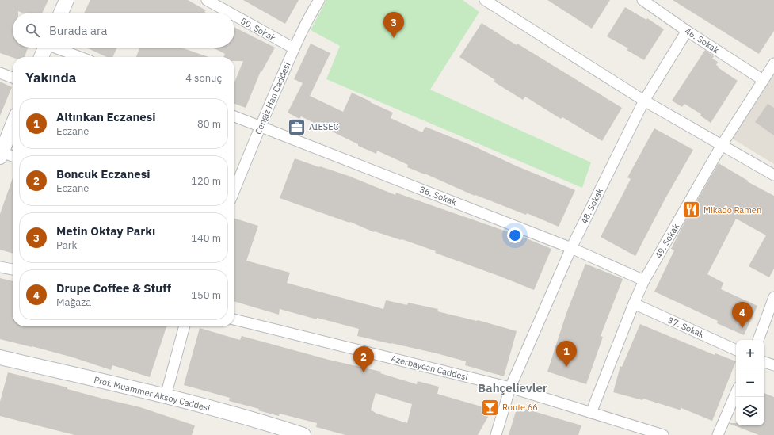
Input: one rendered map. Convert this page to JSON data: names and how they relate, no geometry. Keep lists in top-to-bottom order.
{
  "streets": {
    "street": [
      "50. Sokak",
      "46. Sokak",
      "Cengiz Han Caddesi",
      "36. Sokak",
      "48. Sokak",
      "49. Sokak",
      "37. Sokak",
      "Azerbaycan Caddesi",
      "Prof. Muammer Aksoy Caddesi"
    ]
  },
  "crossings": [
    ["50. Sokak", "Cengiz Han Caddesi"],
    ["46. Sokak", "48. Sokak"],
    ["46. Sokak", "49. Sokak"],
    ["Cengiz Han Caddesi", "36. Sokak"],
    ["36. Sokak", "48. Sokak"],
    ["36. Sokak", "49. Sokak"],
    ["48. Sokak", "Azerbaycan Caddesi"],
    ["49. Sokak", "37. Sokak"],
    ["49. Sokak", "Azerbaycan Caddesi"]
  ],
  "districts": ["Bahçelievler"],
  "places": {
    "office": ["AIESEC"],
    "restaurant": ["Mikado Ramen"],
    "bar": ["Route 66"]
  },
  "page": {
    "pins": [
      "3",
      "4",
      "1",
      "2"
    ],
    "search": "Burada ara",
    "heading": ["Yakında", "4 sonuç"],
    "list": [
      {
        "mark": "1",
        "name": "Altınkan Eczanesi",
        "note": "Eczane",
        "value": "80 m"
      },
      {
        "mark": "2",
        "name": "Boncuk Eczanesi",
        "note": "Eczane",
        "value": "120 m"
      },
      {
        "mark": "3",
        "name": "Metin Oktay Parkı",
        "note": "Park",
        "value": "140 m"
      },
      {
        "mark": "4",
        "name": "Drupe Coffee & Stuff",
        "note": "Mağaza",
        "value": "150 m"
      }
    ],
    "map_buttons": ["+", "−"]
  }
}
